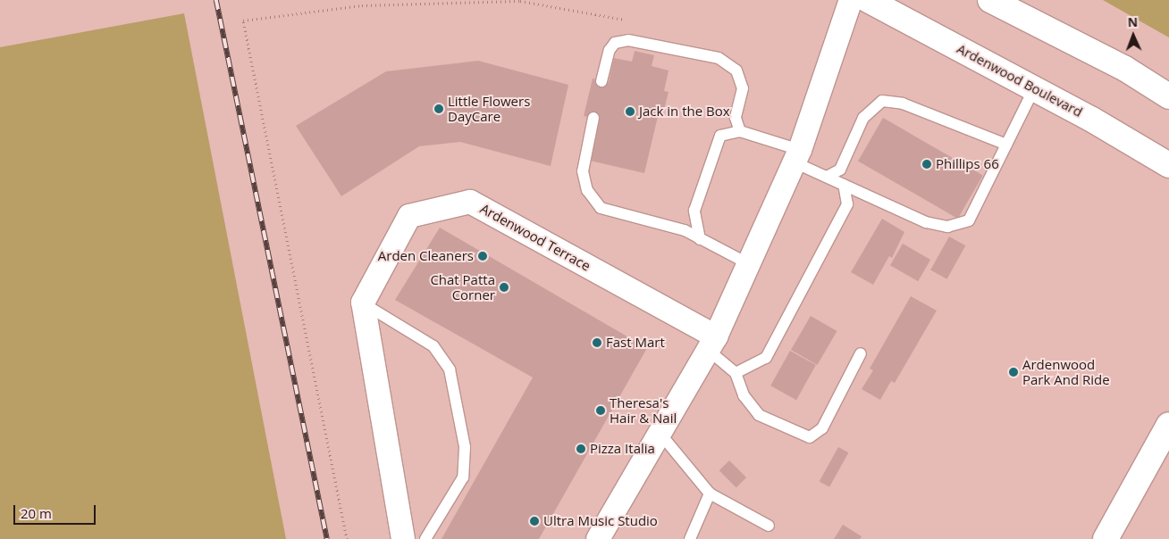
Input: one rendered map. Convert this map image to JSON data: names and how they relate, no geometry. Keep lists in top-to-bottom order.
{
  "streets": {
    "main road": ["Ardenwood Boulevard"],
    "street": ["Ardenwood Terrace"]
  },
  "places": [
    "Little Flowers DayCare",
    "Jack in the Box",
    "Phillips 66",
    "Arden Cleaners",
    "Chat Patta Corner",
    "Fast Mart",
    "Ardenwood Park And Ride",
    "Theresa's Hair & Nail",
    "Pizza Italia",
    "Ultra Music Studio"
  ],
  "scale_bar": "20 m",
  "north": "top"
}
